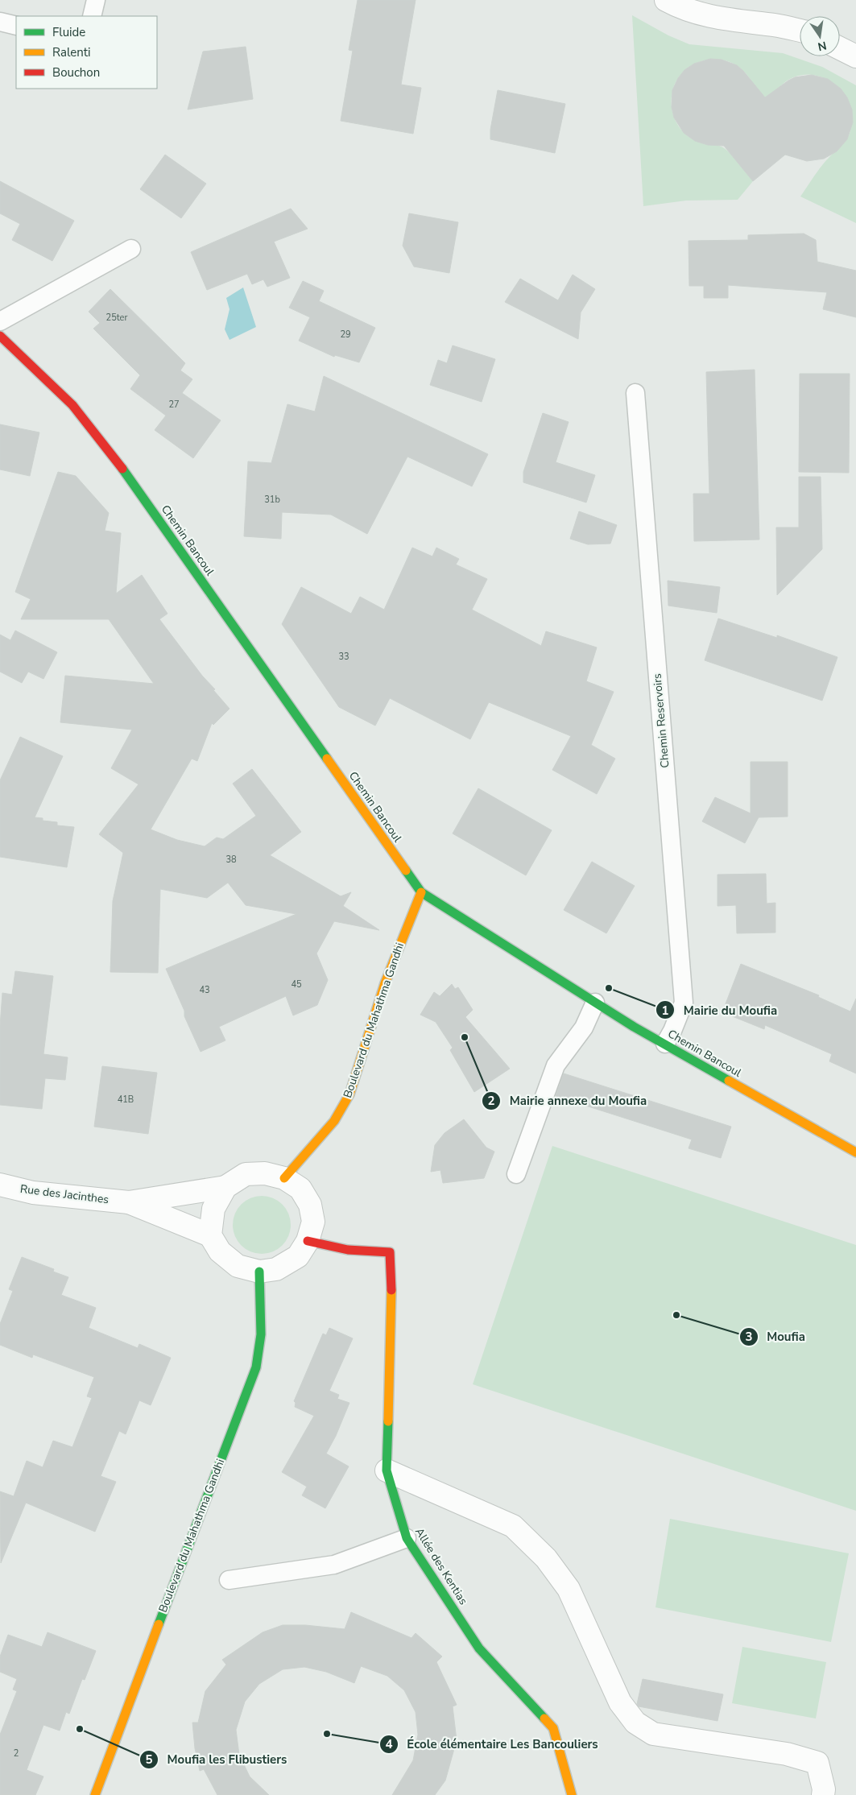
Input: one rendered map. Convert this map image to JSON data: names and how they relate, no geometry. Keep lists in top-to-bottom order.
{
  "streets": {
    "street": [
      "Chemin Bancoul",
      "Boulevard du Mahathma Gandhi",
      "Rue des Jacinthes",
      "Allée des Kentias"
    ],
    "lane": ["Chemin Reservoirs"]
  },
  "crossings": [
    ["Chemin Bancoul", "Chemin Reservoirs"],
    ["Chemin Bancoul", "Boulevard du Mahathma Gandhi"],
    ["Boulevard du Mahathma Gandhi", "Rue des Jacinthes"],
    ["Boulevard du Mahathma Gandhi", "Allée des Kentias"],
    ["Rue des Jacinthes", "Allée des Kentias"]
  ],
  "places": [
    "Mairie du Moufia",
    "Mairie annexe du Moufia",
    "Moufia",
    "Moufia les Flibustiers",
    "École élémentaire Les Bancouliers"
  ],
  "house_numbers": [
    "25ter",
    "29",
    "27",
    "31b",
    "33",
    "38",
    "45",
    "43",
    "41B",
    "2"
  ],
  "legend": ["Fluide", "Ralenti", "Bouchon"],
  "north": "bottom"
}
